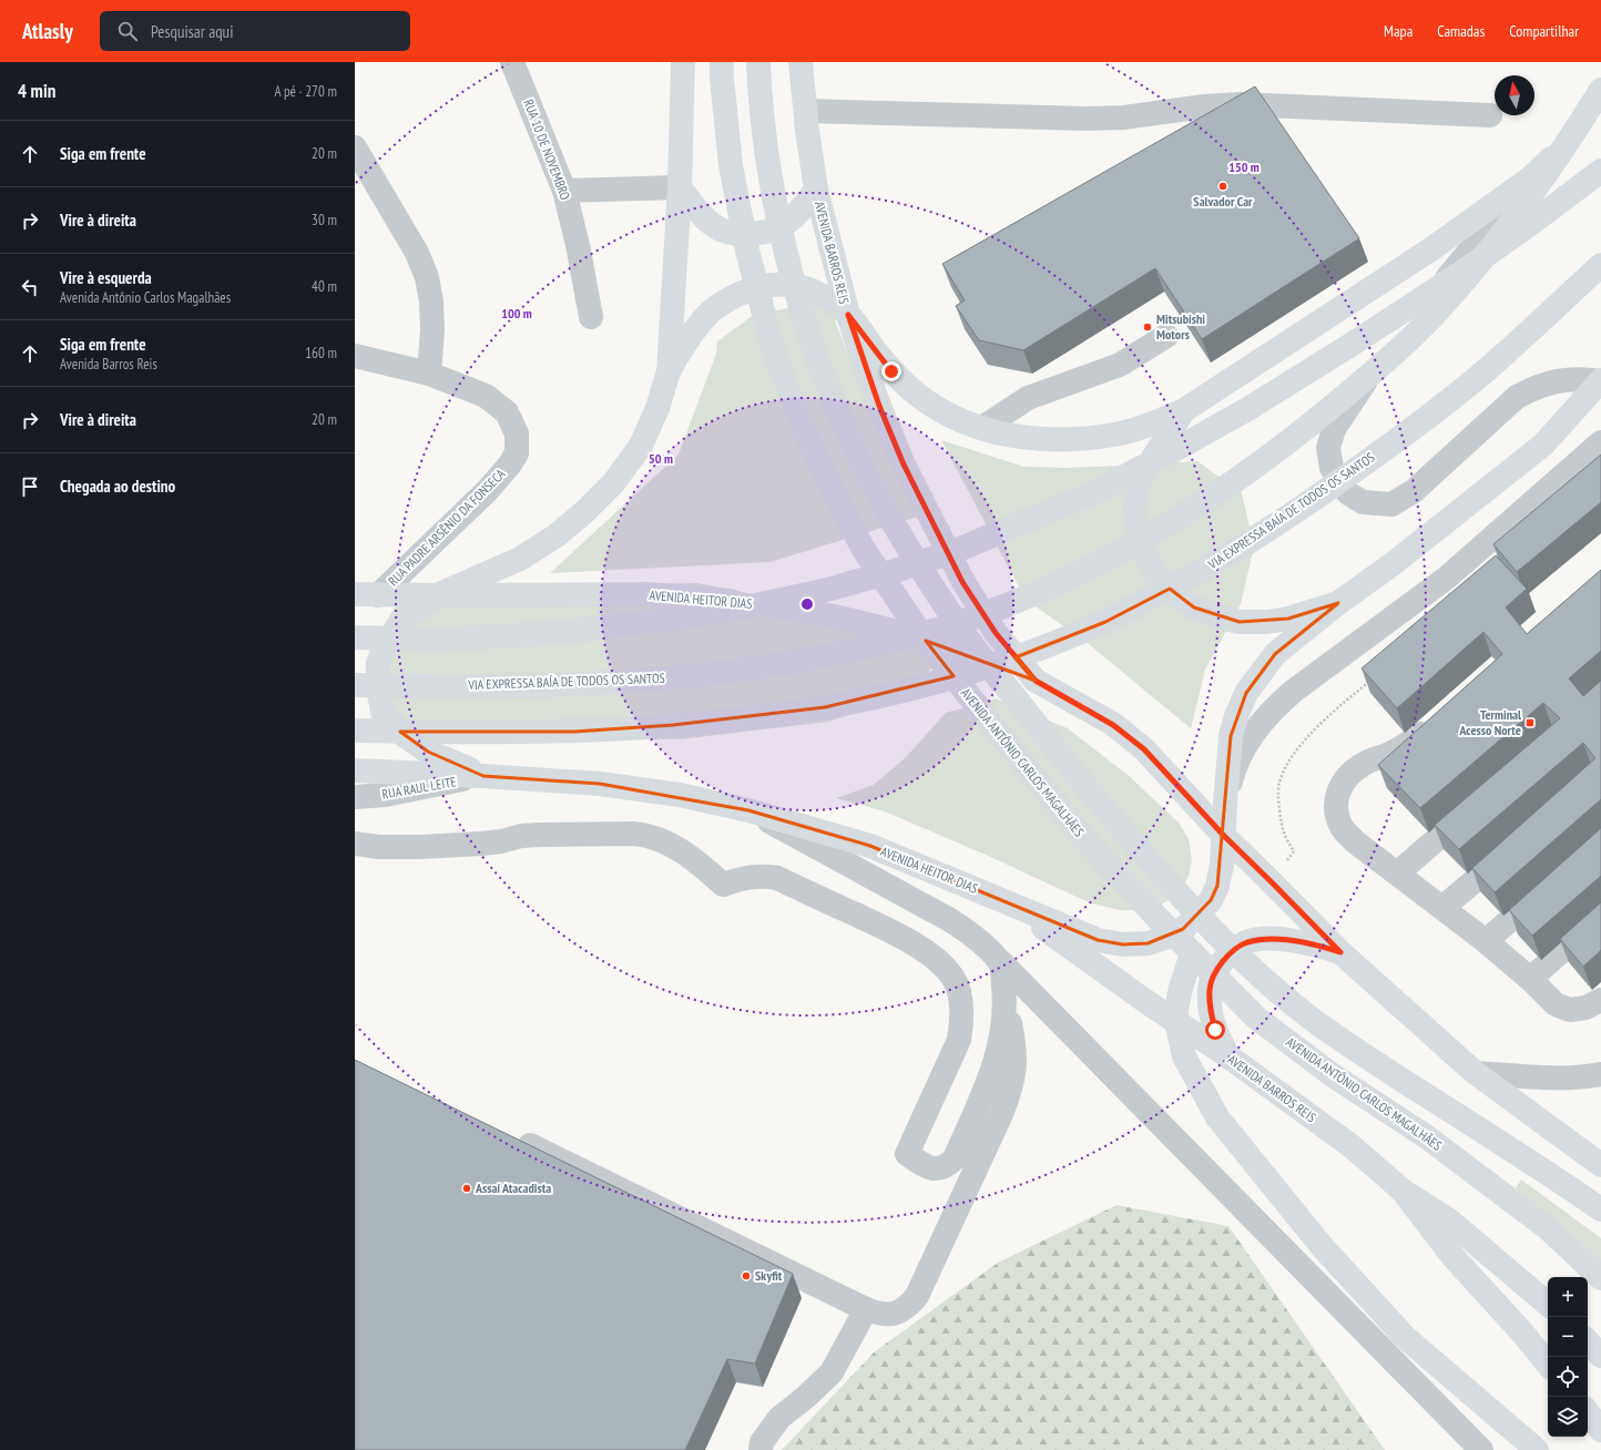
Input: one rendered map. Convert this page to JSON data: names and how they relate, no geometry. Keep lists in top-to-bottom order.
{
  "streets": {
    "main road": [
      "AVENIDA BARROS REIS",
      "VIA EXPRESSA BAÍA DE TODOS OS SANTOS",
      "AVENIDA HEITOR DIAS",
      "AVENIDA ANTÔNIO CARLOS MAGALHÃES"
    ],
    "street": ["RUA 10 DE NOVEMBRO", "RUA PADRE ARSÊNIO DA FONSECA", "RUA RAUL LEITE"]
  },
  "crossings": [
    ["AVENIDA BARROS REIS", "AVENIDA HEITOR DIAS"],
    ["RUA PADRE ARSÊNIO DA FONSECA", "AVENIDA HEITOR DIAS"],
    ["AVENIDA HEITOR DIAS", "RUA RAUL LEITE"]
  ],
  "places": {
    "other": [
      "Salvador Car",
      "Mitsubishi Motors",
      "Assaí Atacadista",
      "Skyfit"
    ],
    "transit": ["Terminal Acesso Norte"]
  },
  "north": "top",
  "page": {
    "header": "Atlasly",
    "search": "Pesquisar aqui",
    "nav": ["Mapa", "Camadas", "Compartilhar"],
    "heading": ["4 min", "A pé · 270 m"],
    "list": [
      ["Siga em frente", "20 m"],
      ["Vire à direita", "30 m"],
      ["Vire à esquerda", "Avenida Antônio Carlos Magalhães", "40 m"],
      ["Siga em frente", "Avenida Barros Reis", "160 m"],
      ["Vire à direita", "20 m"],
      "Chegada ao destino"
    ],
    "map_buttons": ["+", "−"]
  },
  "rings": ["150 m", "100 m", "50 m"]
}
